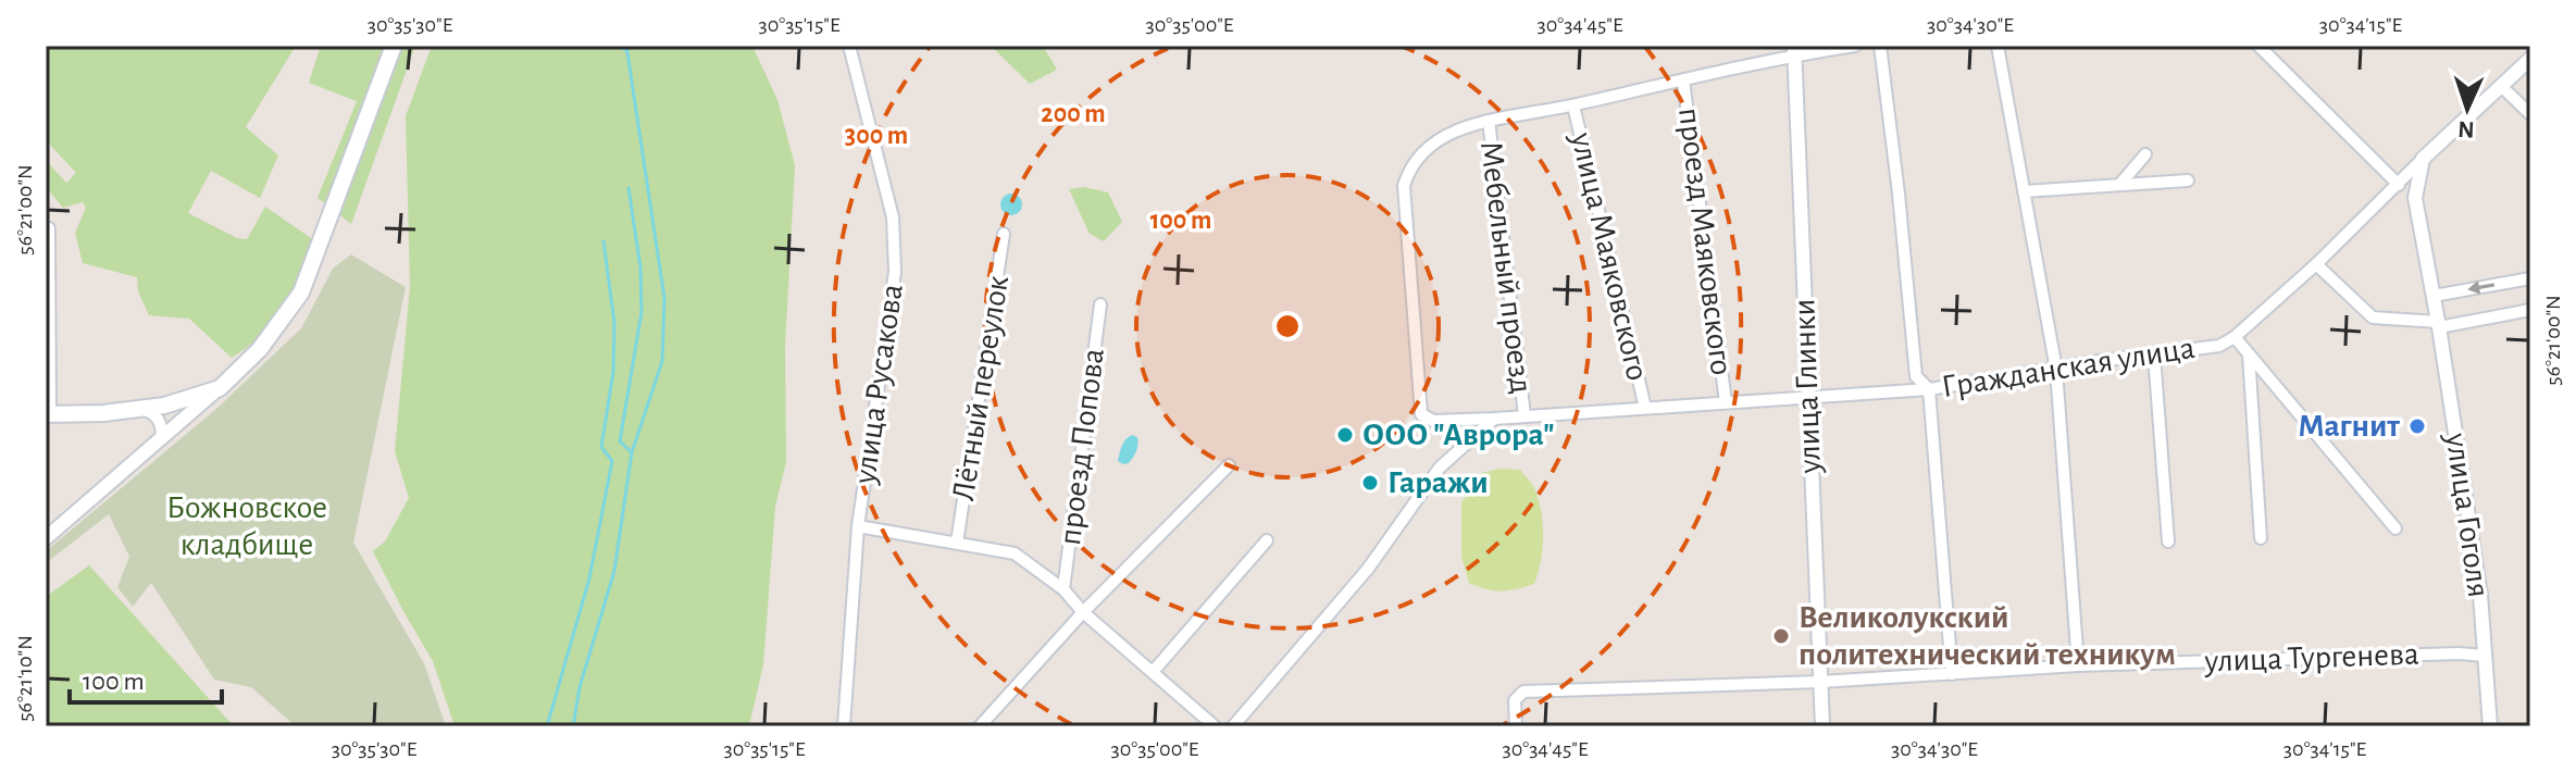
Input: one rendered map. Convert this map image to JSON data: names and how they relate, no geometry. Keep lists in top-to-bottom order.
{
  "streets": {
    "street": [
      "проезд Маяковского",
      "улица Маяковского",
      "Мебельный проезд",
      "Гражданская улица",
      "улица Русакова",
      "улица Глинки",
      "Лётный переулок",
      "проезд Попова",
      "улица Гоголя",
      "улица Тургенева"
    ]
  },
  "crossings": [
    ["проезд Маяковского", "Гражданская улица"],
    ["улица Маяковского", "Гражданская улица"],
    ["Мебельный проезд", "Гражданская улица"],
    ["Гражданская улица", "улица Глинки"],
    ["Гражданская улица", "улица Гоголя"],
    ["улица Глинки", "улица Тургенева"],
    ["улица Гоголя", "улица Тургенева"]
  ],
  "parks": ["Божновское кладбище"],
  "places": [
    "Магнит",
    "ООО \"Аврора\"",
    "Гаражи",
    "Великолукский политехнический техникум"
  ],
  "scale_bar": "100 m",
  "north": "bottom",
  "coordinates": [
    "30°35'30\"E",
    "30°35'15\"E",
    "30°35'00\"E",
    "30°34'45\"E",
    "30°34'30\"E",
    "30°34'15\"E",
    "56°21'00\"N",
    "56°21'10\"N"
  ],
  "rings": ["200 m", "300 m", "100 m"]
}
